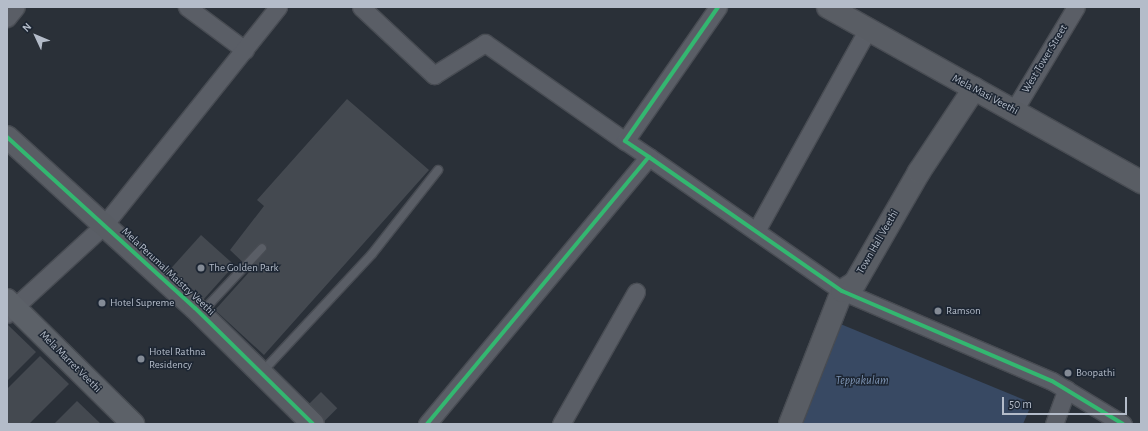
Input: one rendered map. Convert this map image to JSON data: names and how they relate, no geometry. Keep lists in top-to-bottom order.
{
  "streets": {
    "main road": ["Mela Marret Veethi"],
    "street": [
      "West Tower Street",
      "Mela Masi Veethi",
      "Town Hall Veethi",
      "Mela Perumal Maistry Veethi"
    ]
  },
  "crossings": [
    ["West Tower Street", "Mela Masi Veethi"],
    ["Mela Masi Veethi", "Town Hall Veethi"]
  ],
  "water": ["Teppakulam"],
  "places": [
    "The Golden Park",
    "Hotel Supreme",
    "Ramson",
    "Hotel Rathna Residency",
    "Boopathi"
  ],
  "scale_bar": "50 m",
  "north": "top left"
}
